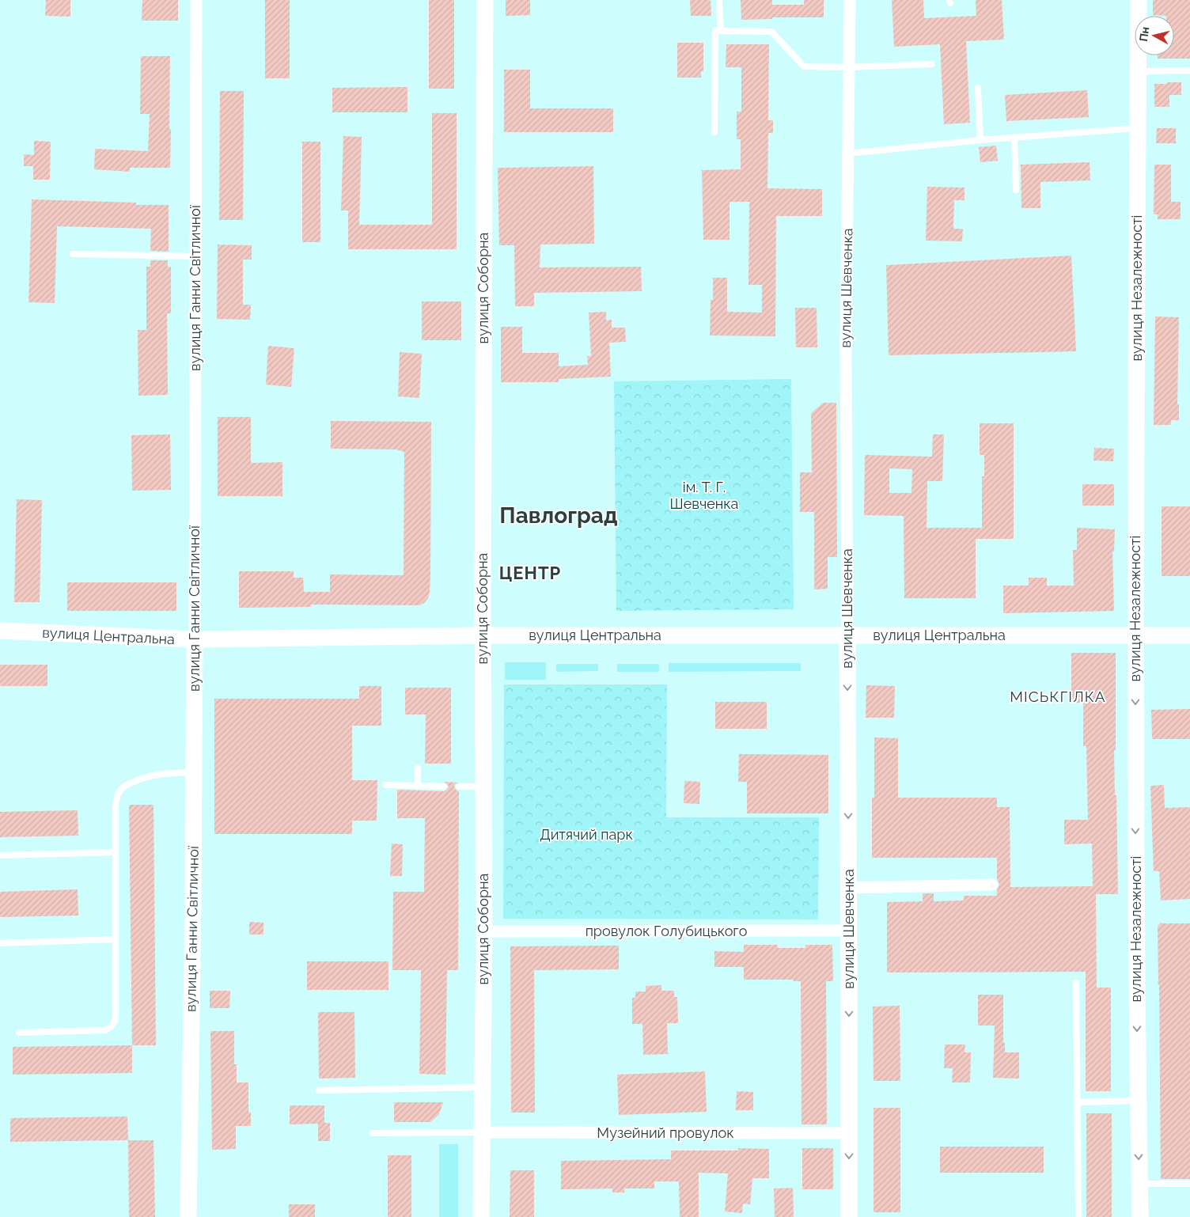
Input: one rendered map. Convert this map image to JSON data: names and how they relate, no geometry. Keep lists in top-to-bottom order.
{
  "streets": {
    "street": [
      "вулиця Ганни Світличної",
      "вулиця Соборна",
      "вулиця Шевченка",
      "вулиця Незалежності",
      "вулиця Центральна",
      "провулок Голубицького",
      "Музейний провулок"
    ]
  },
  "crossings": [
    ["вулиця Ганни Світличної", "вулиця Центральна"],
    ["вулиця Соборна", "вулиця Центральна"],
    ["вулиця Соборна", "провулок Голубицького"],
    ["вулиця Соборна", "Музейний провулок"],
    ["вулиця Шевченка", "вулиця Центральна"],
    ["вулиця Шевченка", "провулок Голубицького"],
    ["вулиця Шевченка", "Музейний провулок"],
    ["вулиця Незалежності", "вулиця Центральна"]
  ],
  "one_way": ["вулиця Шевченка", "вулиця Незалежності"],
  "districts": ["Павлоград", "ЦЕНТР", "МІСЬКГІЛКА"],
  "parks": ["ім. Т. Г. Шевченка", "Дитячий парк"],
  "north": "left"
}
